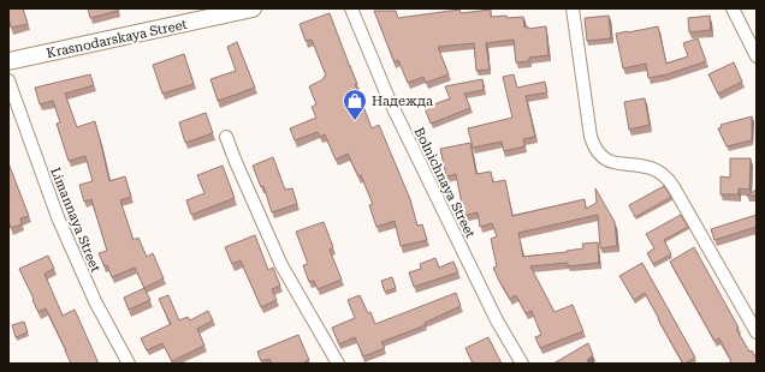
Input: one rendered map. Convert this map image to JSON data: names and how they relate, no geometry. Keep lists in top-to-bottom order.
{
  "streets": {
    "street": ["Krasnodarskaya Street", "Bolnichnaya Street", "Limannaya Street"]
  },
  "places": {
    "shop": ["Надежда"]
  }
}
